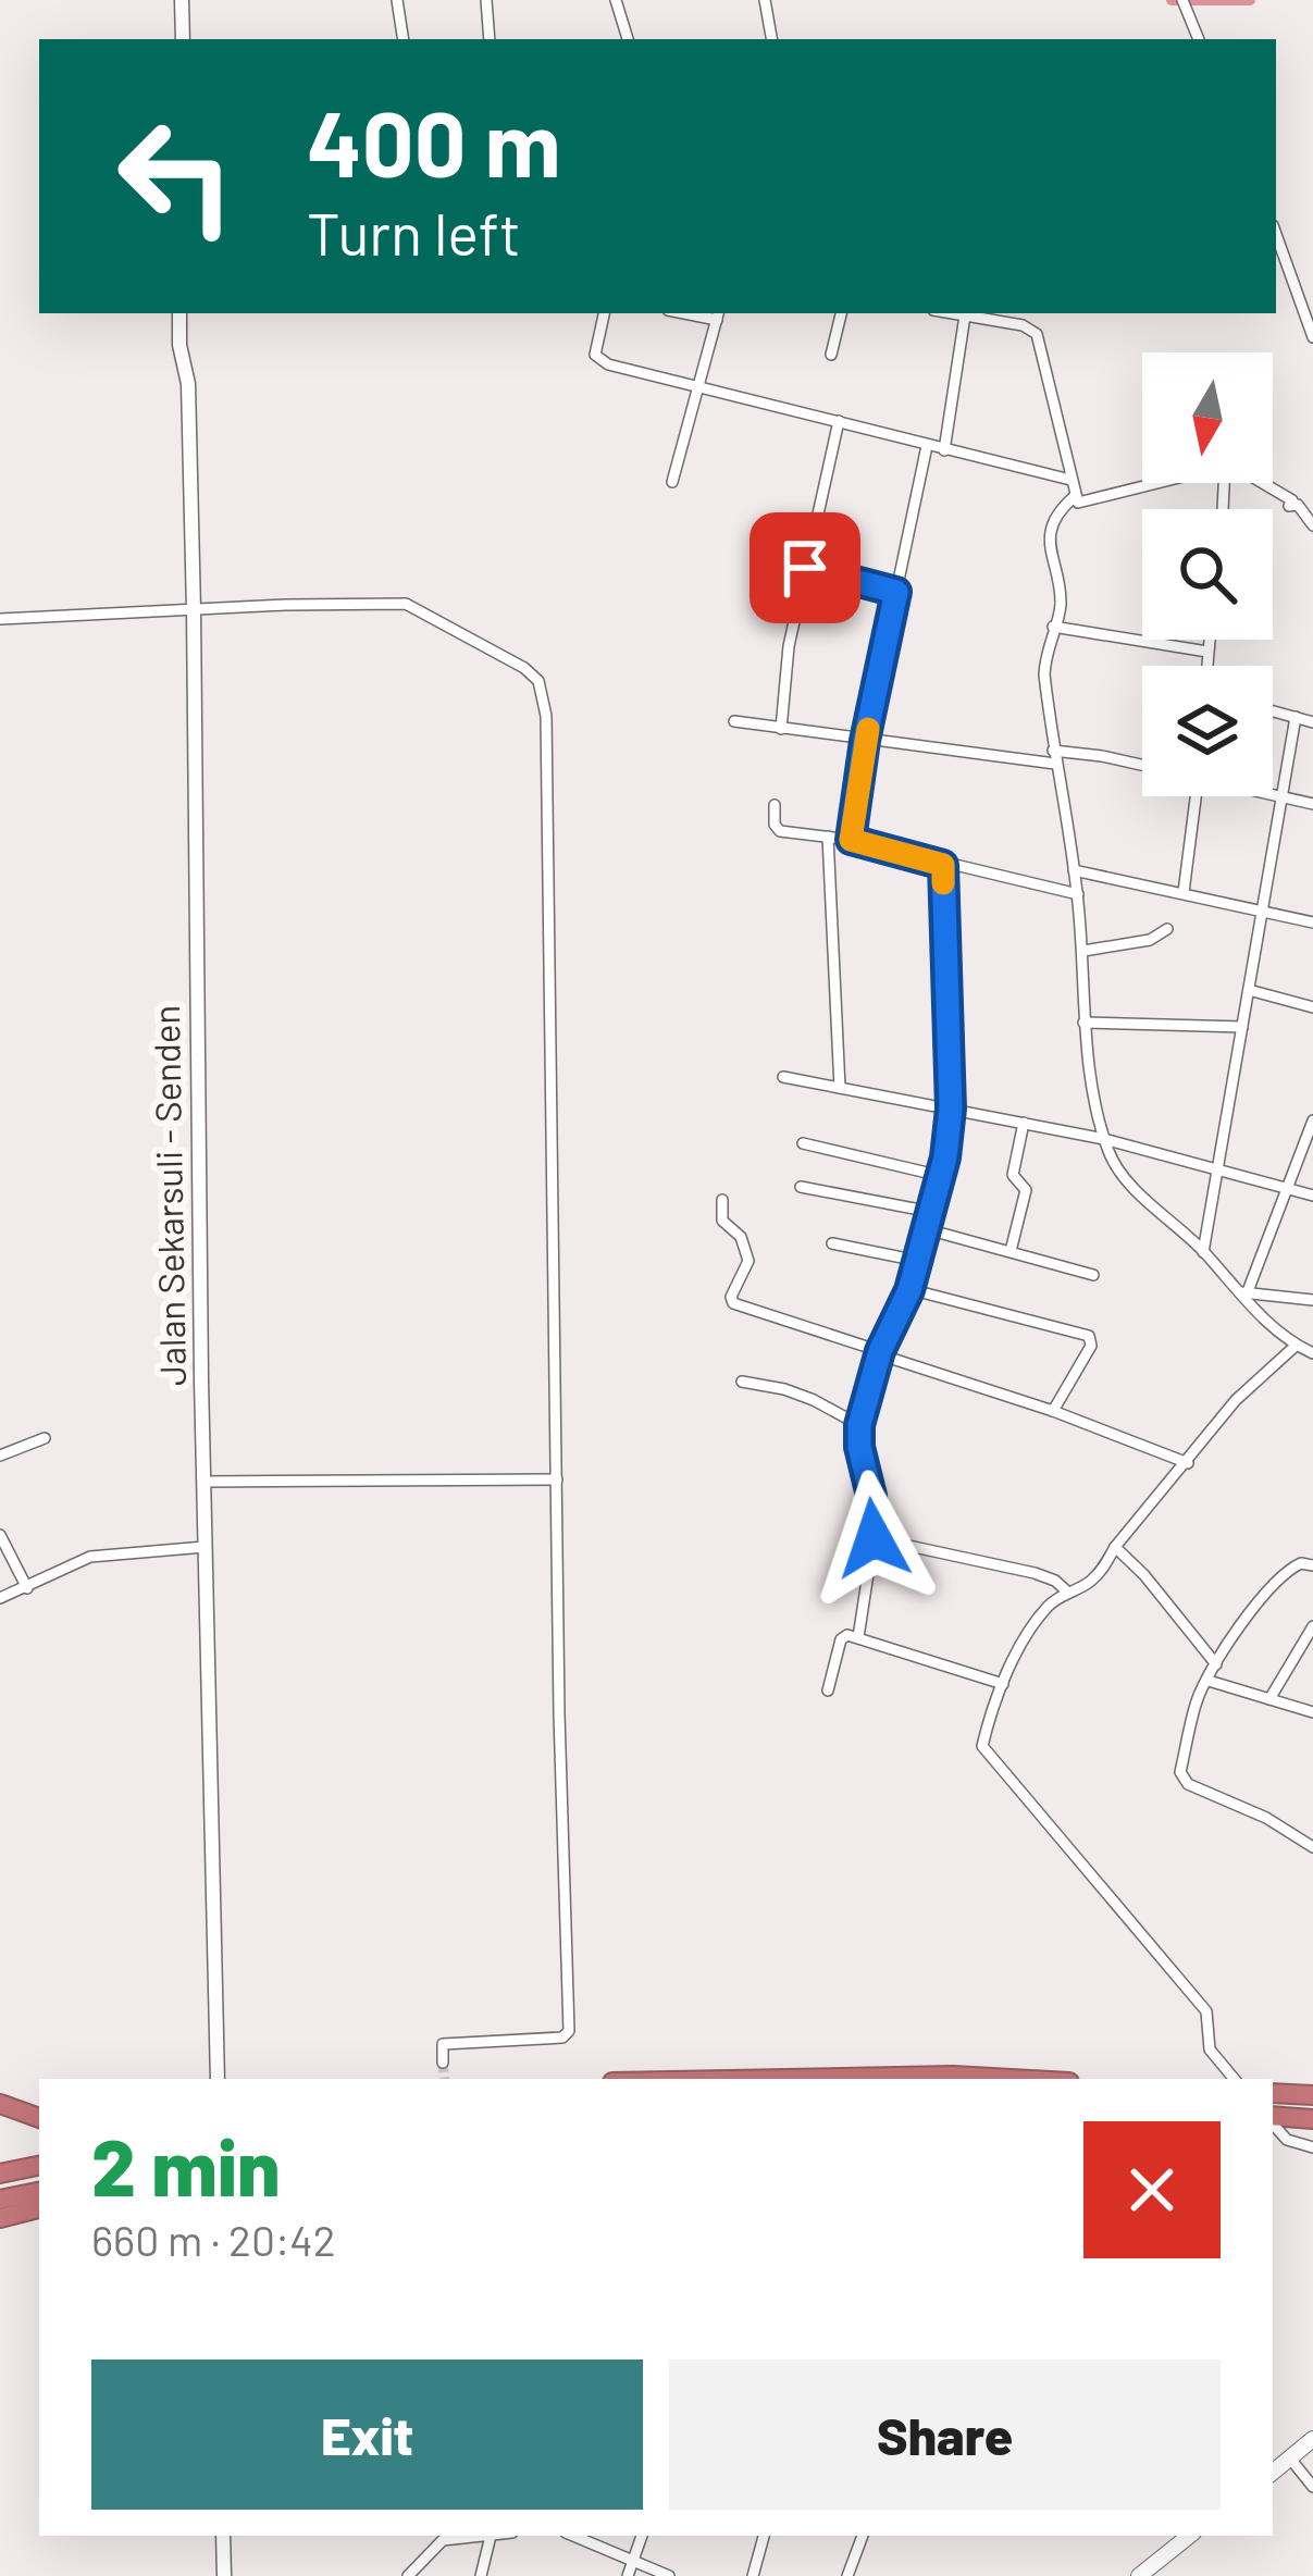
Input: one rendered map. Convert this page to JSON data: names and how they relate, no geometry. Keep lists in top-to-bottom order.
{
  "streets": {
    "street": ["Jalan Sekarsuli - Senden"]
  },
  "north": "bottom",
  "page": {
    "turn": ["400 m", "Turn left"],
    "heading": ["2 min", "660 m · 20:42"],
    "buttons": ["Exit", "Share"]
  }
}
